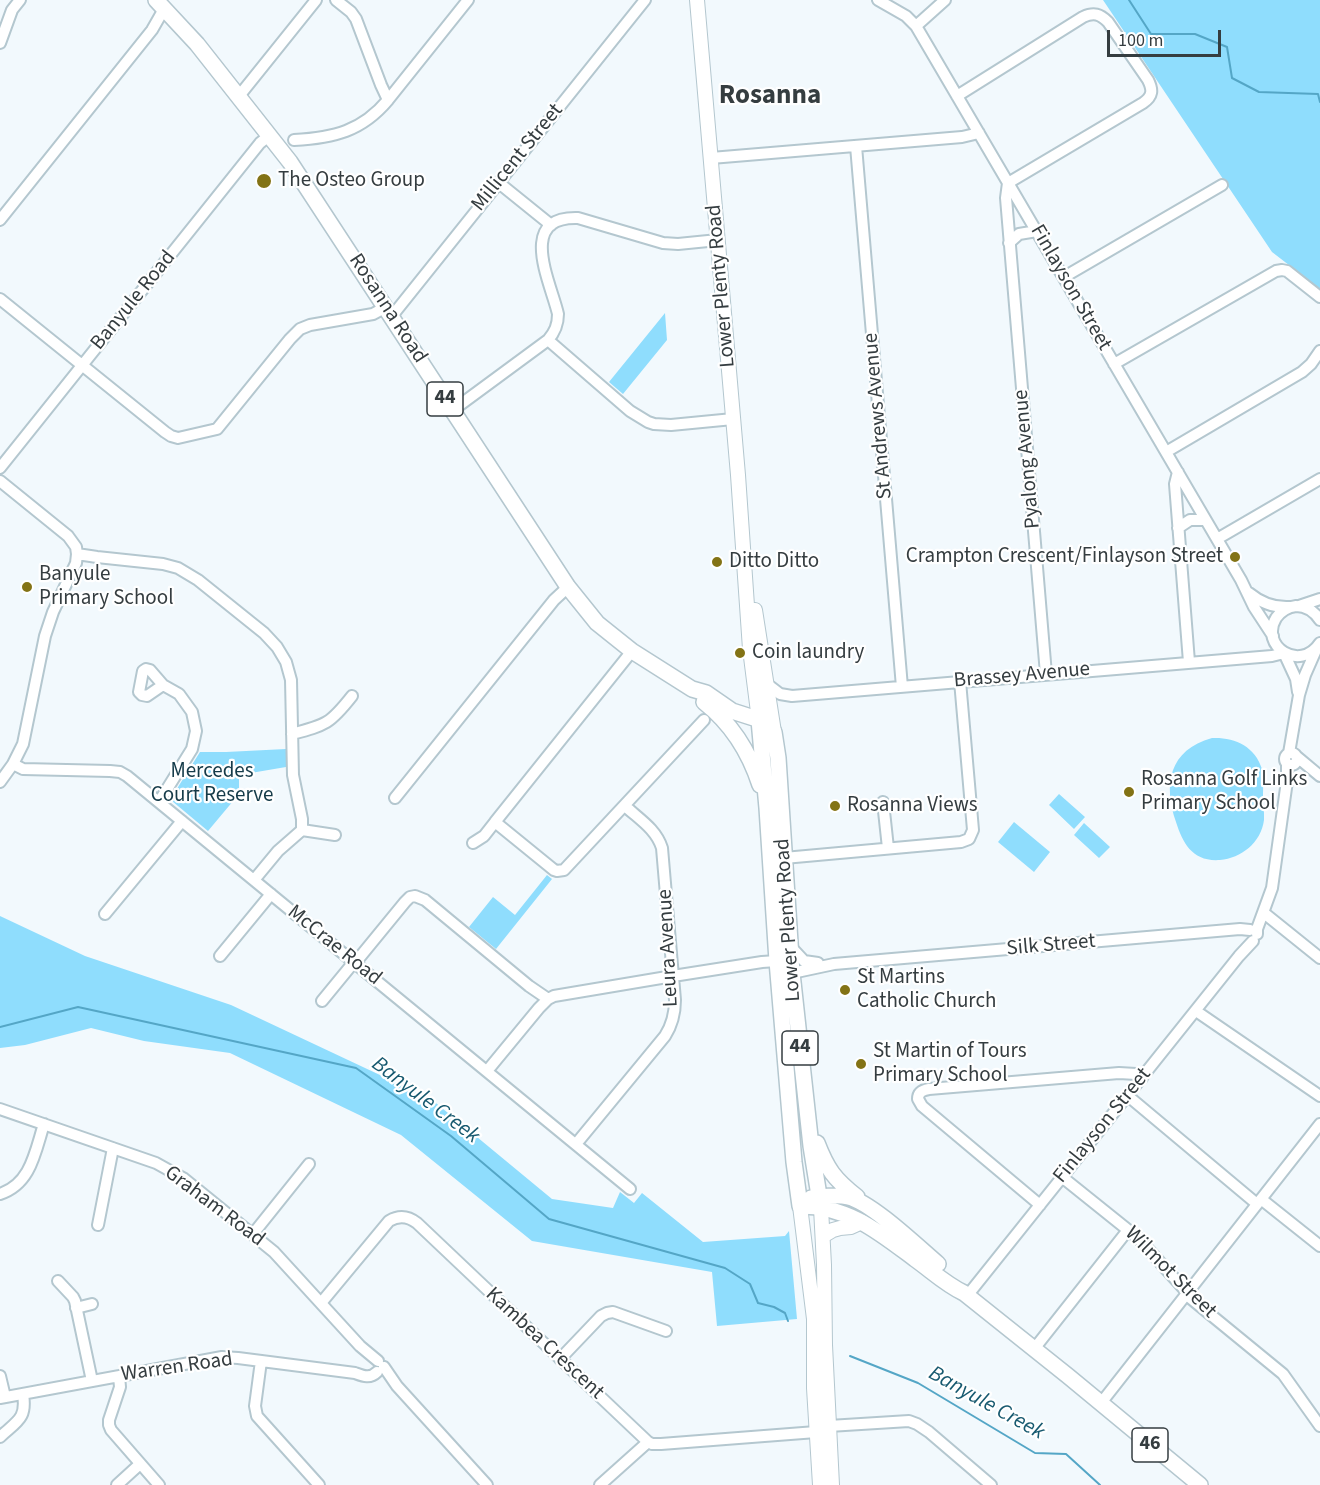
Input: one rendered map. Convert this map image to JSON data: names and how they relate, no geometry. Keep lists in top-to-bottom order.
{
  "streets": {
    "highway": [
      "Lower Plenty Road",
      "Rosanna Road",
      "44",
      "46"
    ],
    "street": [
      "Millicent Street",
      "Finlayson Street",
      "Banyule Road",
      "St Andrews Avenue",
      "Pyalong Avenue",
      "Brassey Avenue",
      "McCrae Road",
      "Silk Street",
      "Leura Avenue",
      "Graham Road",
      "Wilmot Street",
      "Kambea Crescent",
      "Warren Road"
    ]
  },
  "crossings": [
    ["Millicent Street", "Rosanna Road"],
    ["Lower Plenty Road", "Rosanna Road"],
    ["Lower Plenty Road", "Brassey Avenue"],
    ["Lower Plenty Road", "Silk Street"],
    ["Lower Plenty Road", "46"],
    ["Finlayson Street", "Pyalong Avenue"],
    ["Finlayson Street", "Brassey Avenue"],
    ["Finlayson Street", "Silk Street"],
    ["Finlayson Street", "Wilmot Street"],
    ["Finlayson Street", "46"],
    ["Banyule Road", "Rosanna Road"],
    ["St Andrews Avenue", "Brassey Avenue"],
    ["Pyalong Avenue", "Brassey Avenue"],
    ["McCrae Road", "Leura Avenue"],
    ["Graham Road", "Kambea Crescent"],
    ["Graham Road", "Warren Road"]
  ],
  "districts": ["Rosanna"],
  "water": ["Banyule Creek"],
  "parks": ["Mercedes Court Reserve"],
  "places": [
    "The Osteo Group",
    "Crampton Crescent/Finlayson Street",
    "Ditto Ditto",
    "Banyule Primary School",
    "Coin laundry",
    "Rosanna Golf Links Primary School",
    "Rosanna Views",
    "St Martins Catholic Church",
    "St Martin of Tours Primary School"
  ],
  "scale_bar": "100 m"
}
